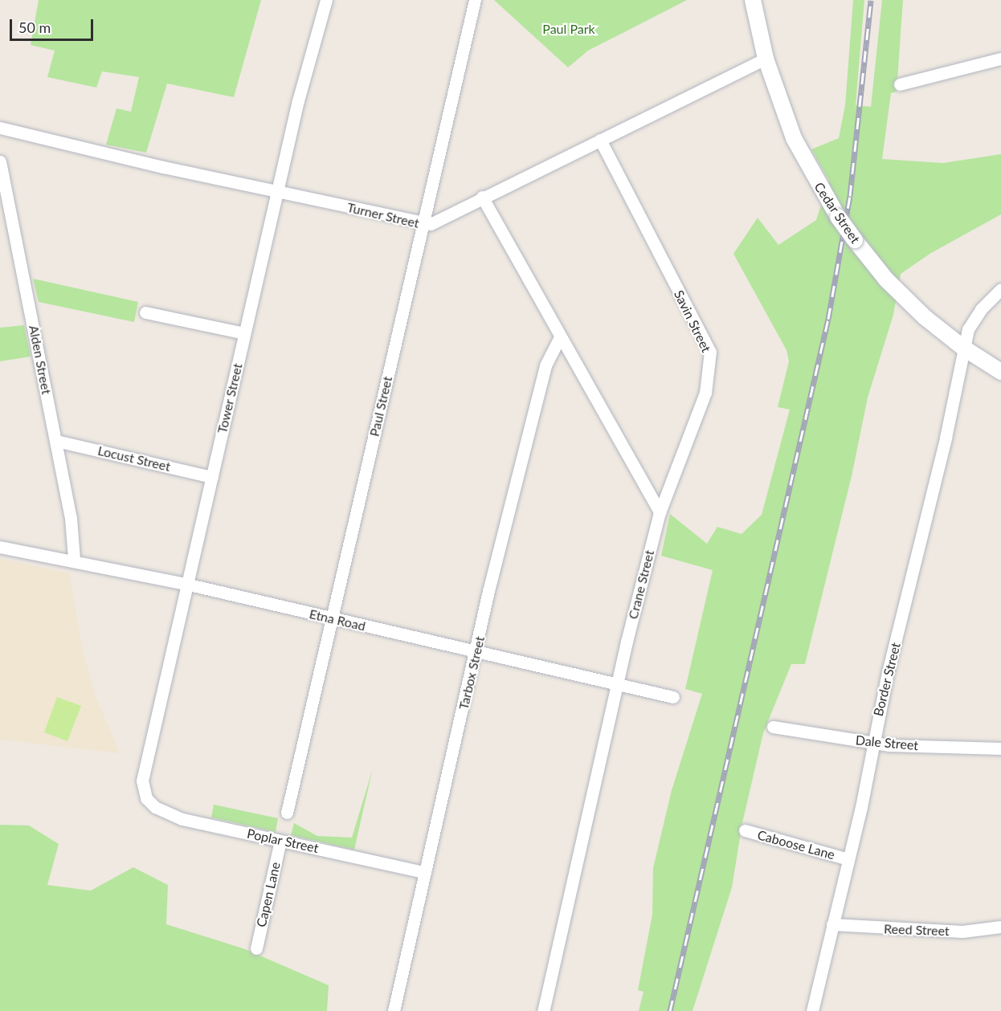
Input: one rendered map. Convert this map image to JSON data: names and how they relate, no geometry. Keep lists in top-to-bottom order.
{
  "streets": {
    "street": [
      "Cedar Street",
      "Turner Street",
      "Savin Street",
      "Alden Street",
      "Tower Street",
      "Paul Street",
      "Locust Street",
      "Crane Street",
      "Etna Road",
      "Tarbox Street",
      "Border Street",
      "Dale Street",
      "Poplar Street",
      "Caboose Lane",
      "Capen Lane",
      "Reed Street"
    ]
  },
  "crossings": [
    ["Cedar Street", "Turner Street"],
    ["Cedar Street", "Border Street"],
    ["Turner Street", "Savin Street"],
    ["Turner Street", "Tower Street"],
    ["Turner Street", "Paul Street"],
    ["Savin Street", "Crane Street"],
    ["Alden Street", "Locust Street"],
    ["Alden Street", "Etna Road"],
    ["Tower Street", "Locust Street"],
    ["Tower Street", "Etna Road"],
    ["Tower Street", "Poplar Street"],
    ["Paul Street", "Etna Road"],
    ["Crane Street", "Etna Road"],
    ["Etna Road", "Tarbox Street"],
    ["Tarbox Street", "Poplar Street"],
    ["Border Street", "Dale Street"],
    ["Border Street", "Caboose Lane"],
    ["Border Street", "Reed Street"],
    ["Poplar Street", "Capen Lane"]
  ],
  "parks": ["Paul Park"],
  "scale_bar": "50 m"
}
